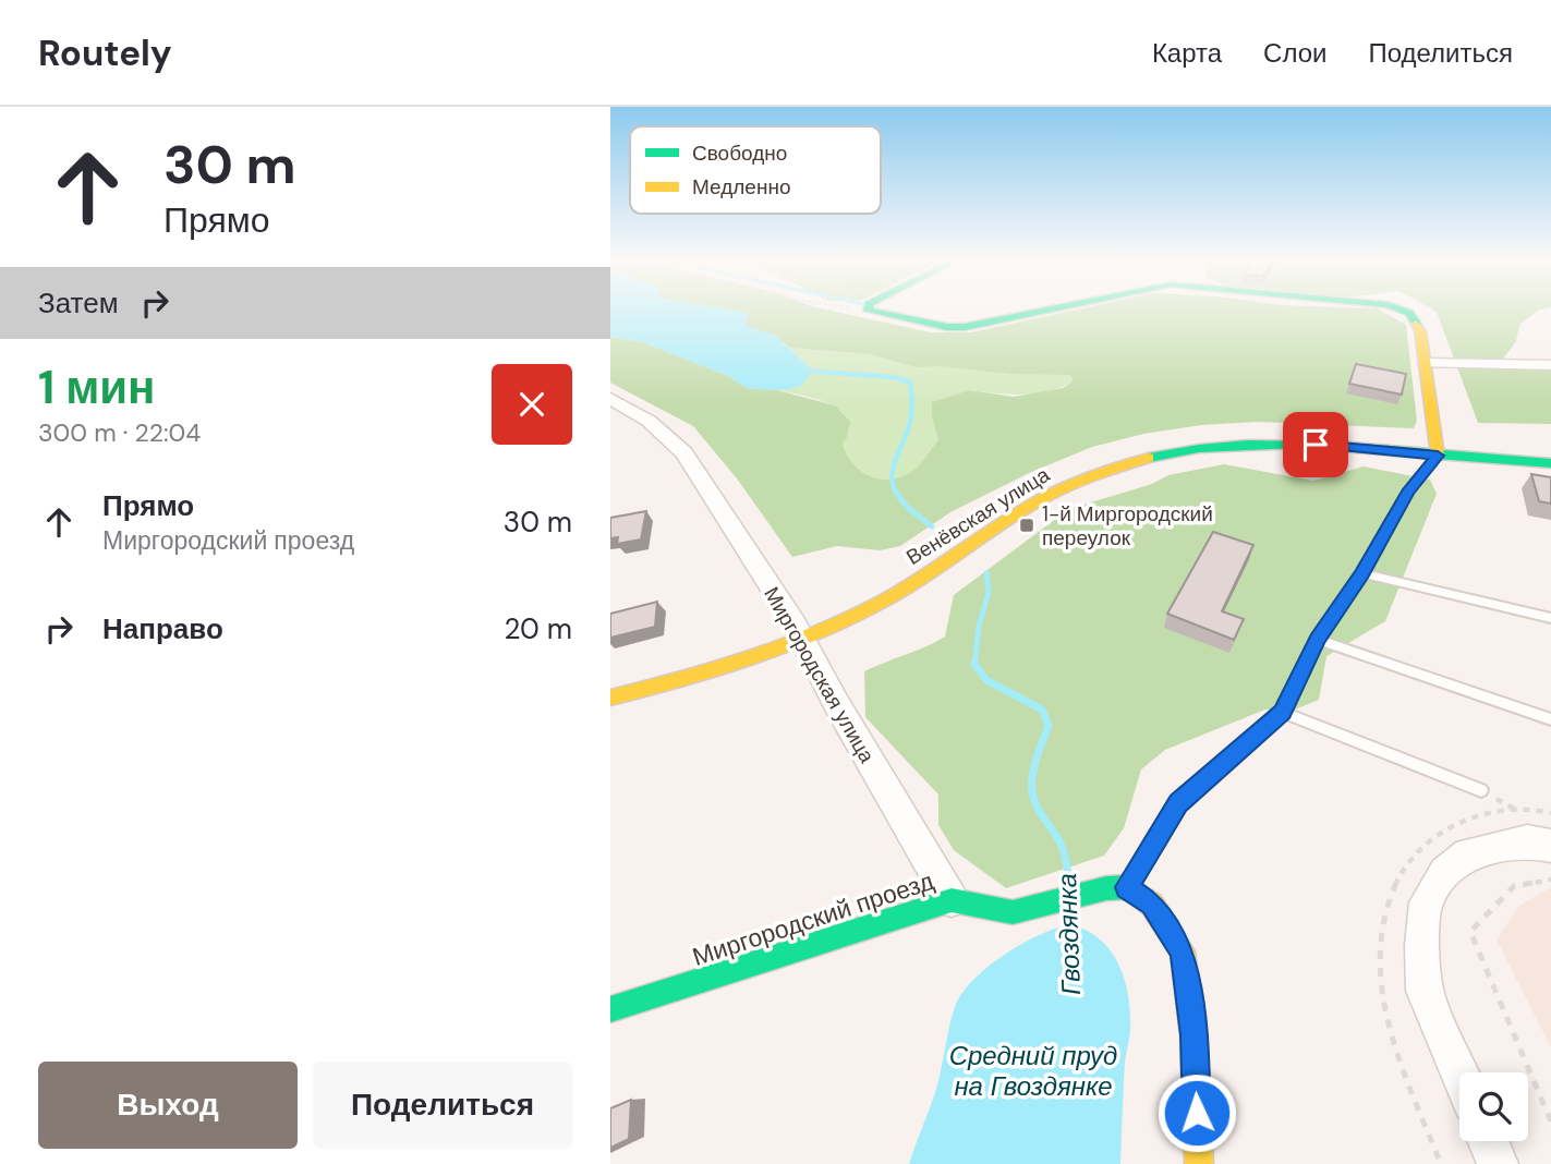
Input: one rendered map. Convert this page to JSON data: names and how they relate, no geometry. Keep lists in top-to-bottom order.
{
  "streets": {
    "street": ["Венёвская улица", "Миргородская улица", "Миргородский проезд"]
  },
  "crossings": [
    ["Венёвская улица", "Миргородская улица"],
    ["Миргородская улица", "Миргородский проезд"]
  ],
  "water": ["Гвоздянка", "Средний пруд на Гвоздянке"],
  "places": {
    "transit": ["1-й Миргородский переулок"]
  },
  "legend": ["Свободно", "Медленно"],
  "page": {
    "header": "Routely",
    "nav": ["Карта", "Слои", "Поделиться"],
    "turn": ["30 m", "Прямо"],
    "then": "Затем",
    "heading": ["1 мин", "300 m · 22:04"],
    "list": [
      {
        "name": "Прямо",
        "note": "Миргородский проезд",
        "value": "30 m"
      },
      {
        "name": "Направо",
        "value": "20 m"
      }
    ],
    "buttons": ["Выход", "Поделиться"]
  }
}
